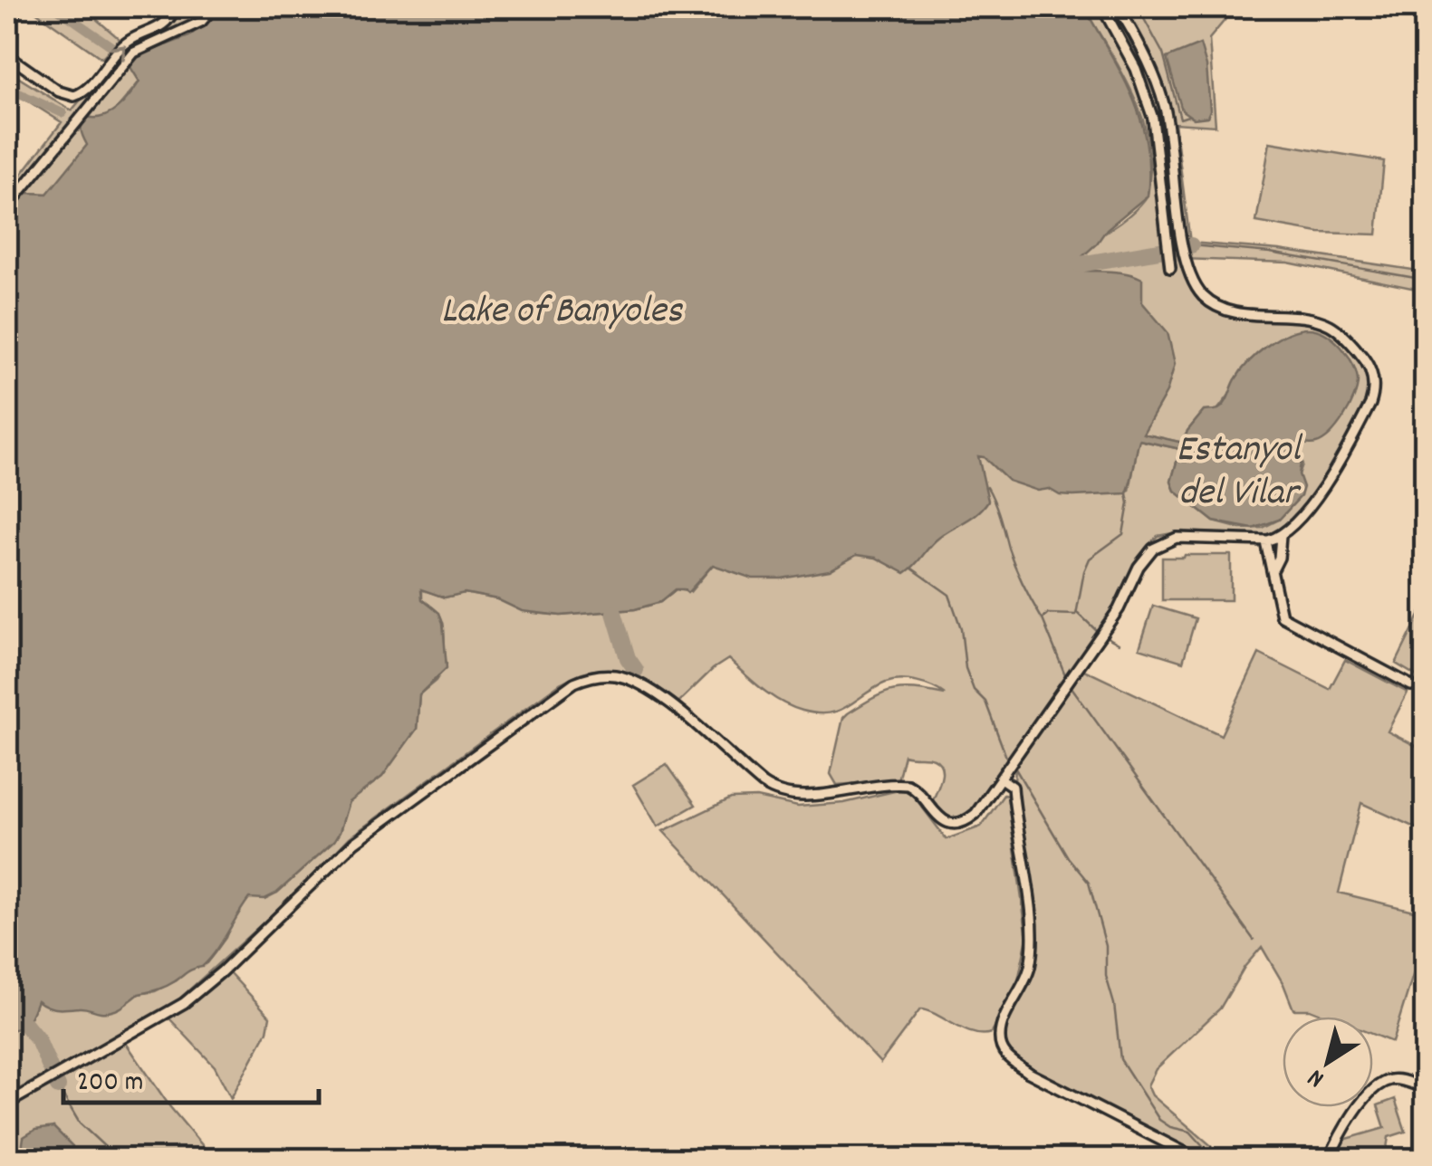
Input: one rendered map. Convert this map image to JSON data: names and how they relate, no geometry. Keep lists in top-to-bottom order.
{
  "water": ["Lake of Banyoles", "Estanyol del Vilar"],
  "scale_bar": "200 m",
  "north": "bottom left"
}
